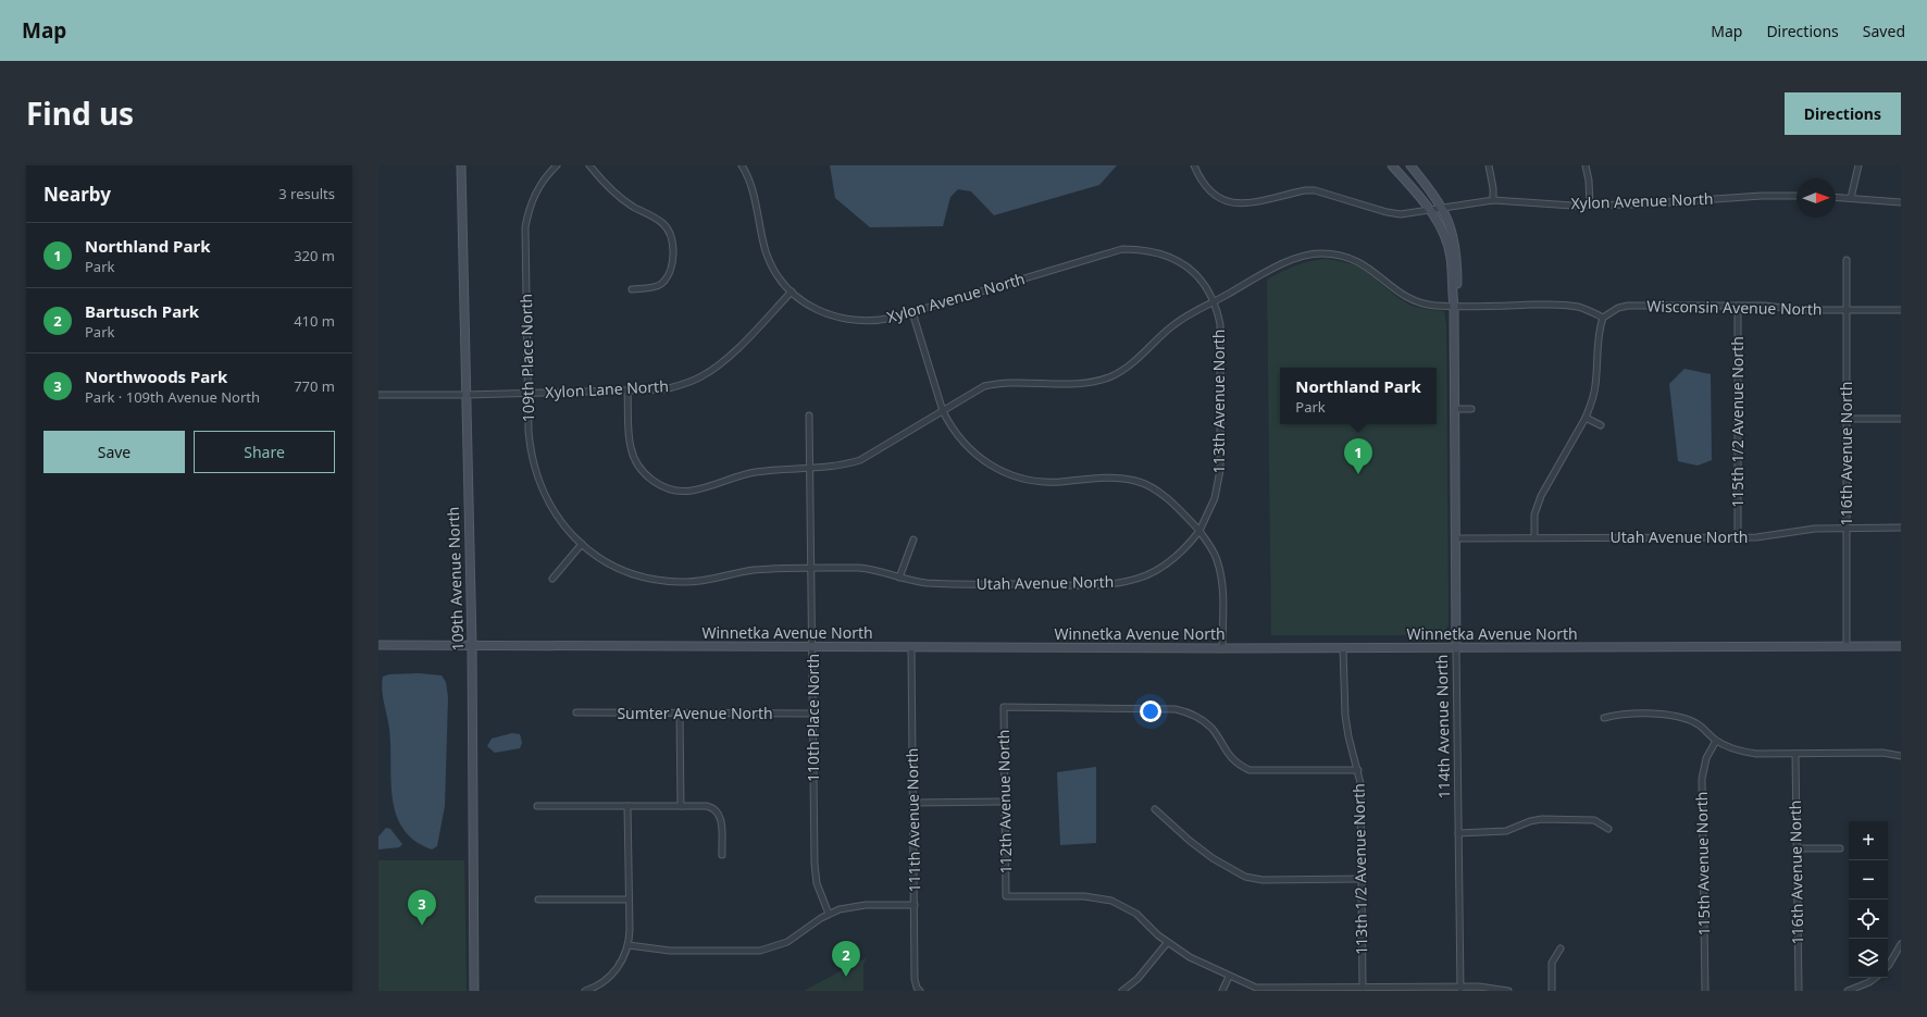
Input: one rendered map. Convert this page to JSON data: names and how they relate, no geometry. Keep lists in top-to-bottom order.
{
  "streets": {
    "street": [
      "Xylon Avenue North",
      "Wisconsin Avenue North",
      "109th Place North",
      "Xylon Lane North",
      "113th Avenue North",
      "115th 1/2 Avenue North",
      "116th Avenue North",
      "Utah Avenue North",
      "109th Avenue North",
      "Winnetka Avenue North",
      "Sumter Avenue North",
      "110th Place North",
      "114th Avenue North",
      "112th Avenue North",
      "111th Avenue North",
      "115th Avenue North",
      "113th 1/2 Avenue North"
    ]
  },
  "crossings": [
    ["Xylon Avenue North", "Xylon Lane North"],
    ["Xylon Avenue North", "113th Avenue North"],
    ["Xylon Avenue North", "114th Avenue North"],
    ["Wisconsin Avenue North", "115th 1/2 Avenue North"],
    ["Wisconsin Avenue North", "116th Avenue North"],
    ["109th Place North", "Xylon Lane North"],
    ["109th Place North", "Utah Avenue North"],
    ["Xylon Lane North", "109th Avenue North"],
    ["113th Avenue North", "Utah Avenue North"],
    ["115th 1/2 Avenue North", "Utah Avenue North"],
    ["116th Avenue North", "Utah Avenue North"],
    ["116th Avenue North", "Winnetka Avenue North"],
    ["Utah Avenue North", "110th Place North"],
    ["Utah Avenue North", "114th Avenue North"],
    ["109th Avenue North", "Winnetka Avenue North"],
    ["Winnetka Avenue North", "110th Place North"],
    ["Winnetka Avenue North", "114th Avenue North"],
    ["Winnetka Avenue North", "111th Avenue North"],
    ["Winnetka Avenue North", "113th 1/2 Avenue North"],
    ["Sumter Avenue North", "110th Place North"],
    ["112th Avenue North", "113th 1/2 Avenue North"]
  ],
  "north": "right",
  "page": {
    "header": "Map",
    "nav": ["Map", "Directions", "Saved"],
    "title": "Find us",
    "buttons": [
      "Directions",
      ["Save", "Share"]
    ],
    "heading": ["Nearby", "3 results"],
    "list": [
      {
        "mark": "1",
        "name": "Northland Park",
        "note": "Park",
        "value": "320 m"
      },
      {
        "mark": "2",
        "name": "Bartusch Park",
        "note": "Park",
        "value": "410 m"
      },
      {
        "mark": "3",
        "name": "Northwoods Park",
        "note": "Park · 109th Avenue North",
        "value": "770 m"
      }
    ],
    "popup": ["Northland Park", "Park"],
    "pins": ["1", "3", "2"],
    "map_buttons": ["+", "−"]
  }
}
